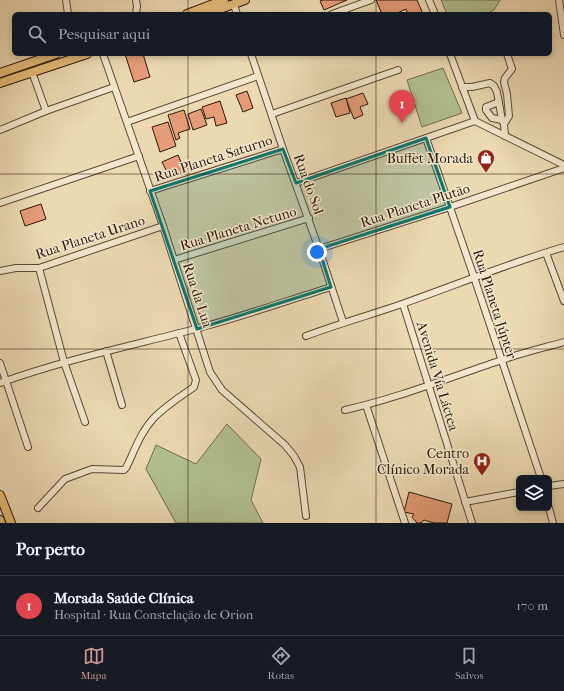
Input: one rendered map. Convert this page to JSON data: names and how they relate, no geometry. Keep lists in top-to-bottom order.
{
  "streets": {
    "street": [
      "Rua Planeta Saturno",
      "Rua do Sol",
      "Rua Planeta Plutão",
      "Rua Planeta Netuno",
      "Rua Planeta Urano",
      "Rua da Lua",
      "Rua Planeta Júpter",
      "Avenida Vía Láctea"
    ]
  },
  "crossings": [
    ["Rua Planeta Saturno", "Rua do Sol"],
    ["Rua Planeta Saturno", "Rua da Lua"],
    ["Rua do Sol", "Rua Planeta Plutão"],
    ["Rua do Sol", "Rua Planeta Netuno"],
    ["Rua Planeta Plutão", "Rua Planeta Júpter"],
    ["Rua Planeta Netuno", "Rua da Lua"],
    ["Rua Planeta Urano", "Rua da Lua"]
  ],
  "places": {
    "shop": ["Buffet Morada"],
    "hospital": ["Centro Clínico Morada"]
  },
  "page": {
    "search": "Pesquisar aqui",
    "pins": "1",
    "heading": "Por perto",
    "list": [
      {
        "mark": "1",
        "name": "Morada Saúde Clínica",
        "note": "Hospital · Rua Constelação de Orion",
        "value": "170 m"
      }
    ],
    "nav": ["Mapa", "Rotas", "Salvos"]
  }
}
